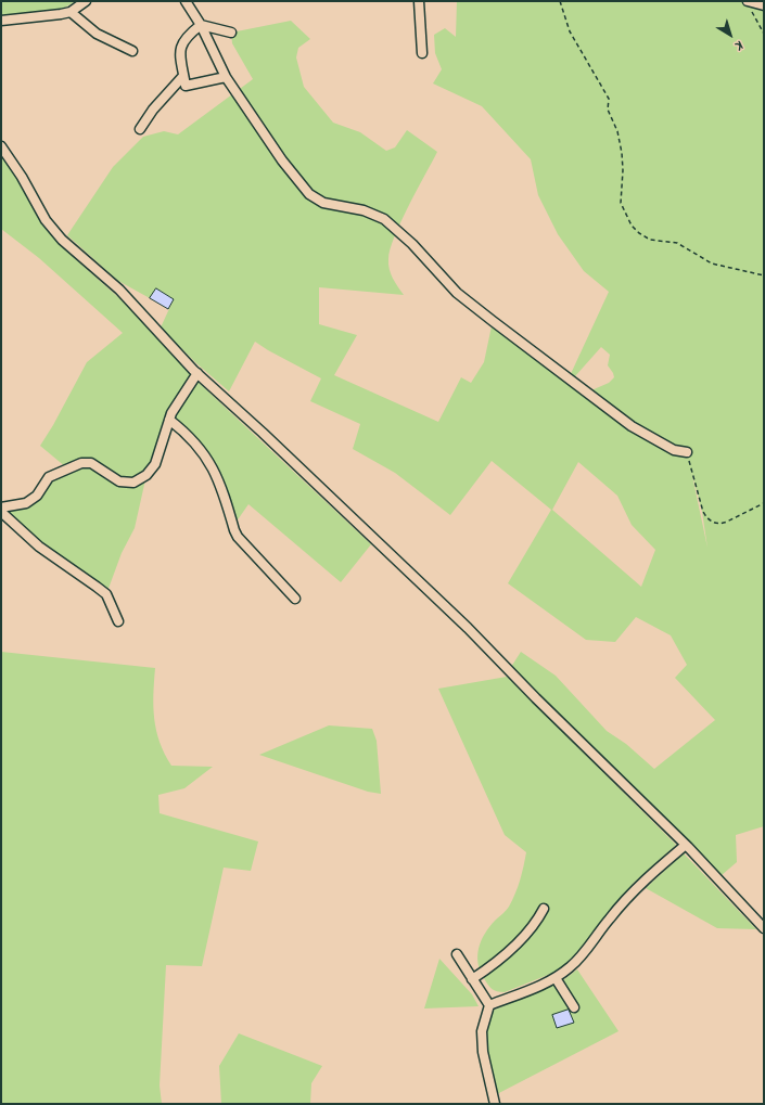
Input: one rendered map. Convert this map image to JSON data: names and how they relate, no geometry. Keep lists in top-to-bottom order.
{
  "north": "bottom right"
}
